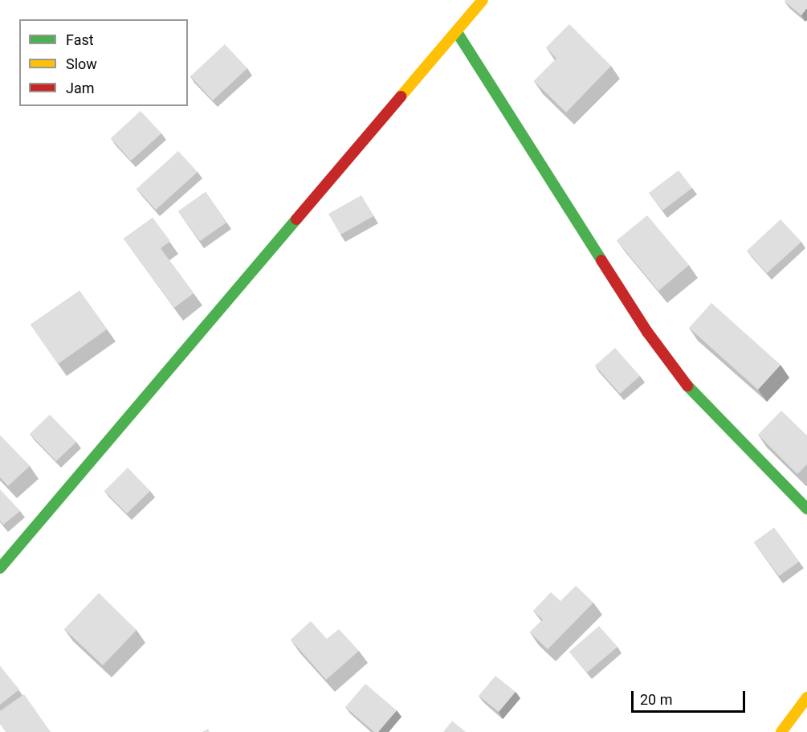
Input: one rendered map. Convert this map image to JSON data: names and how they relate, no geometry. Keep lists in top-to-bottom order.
{
  "legend": ["Fast", "Slow", "Jam"],
  "scale_bar": "20 m"
}
